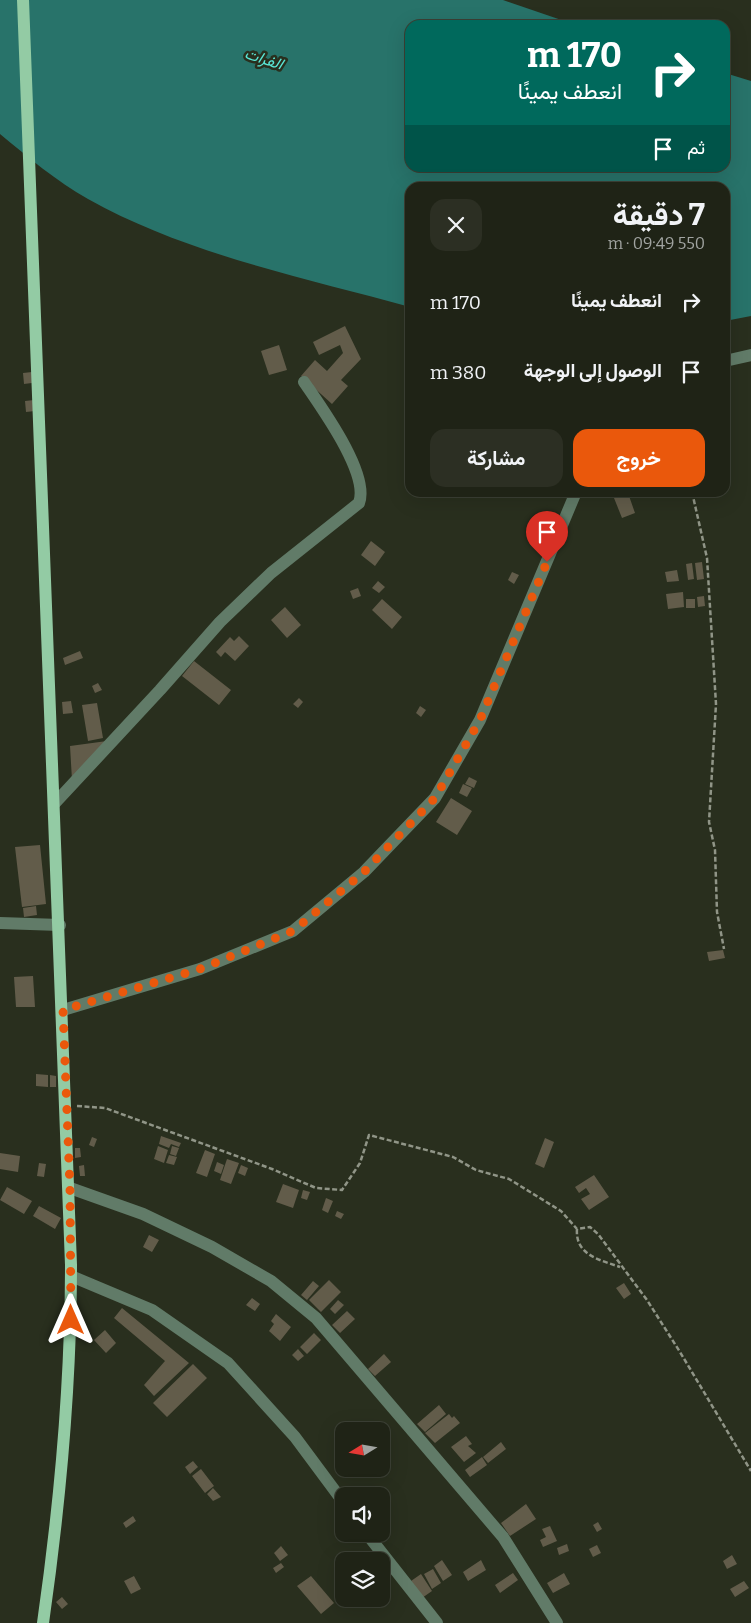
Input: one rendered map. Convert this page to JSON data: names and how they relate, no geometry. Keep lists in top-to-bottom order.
{
  "water": ["الفرات"],
  "north": "left",
  "page": {
    "turn": ["170 m", "انعطف يمينًا"],
    "then": "ثم",
    "heading": ["7 دقيقة", "550 m · 09:49"],
    "list": [
      {
        "name": "انعطف يمينًا",
        "value": "170 m"
      },
      {
        "name": "الوصول إلى الوجهة",
        "value": "380 m"
      }
    ],
    "buttons": ["خروج", "مشاركة"]
  }
}
